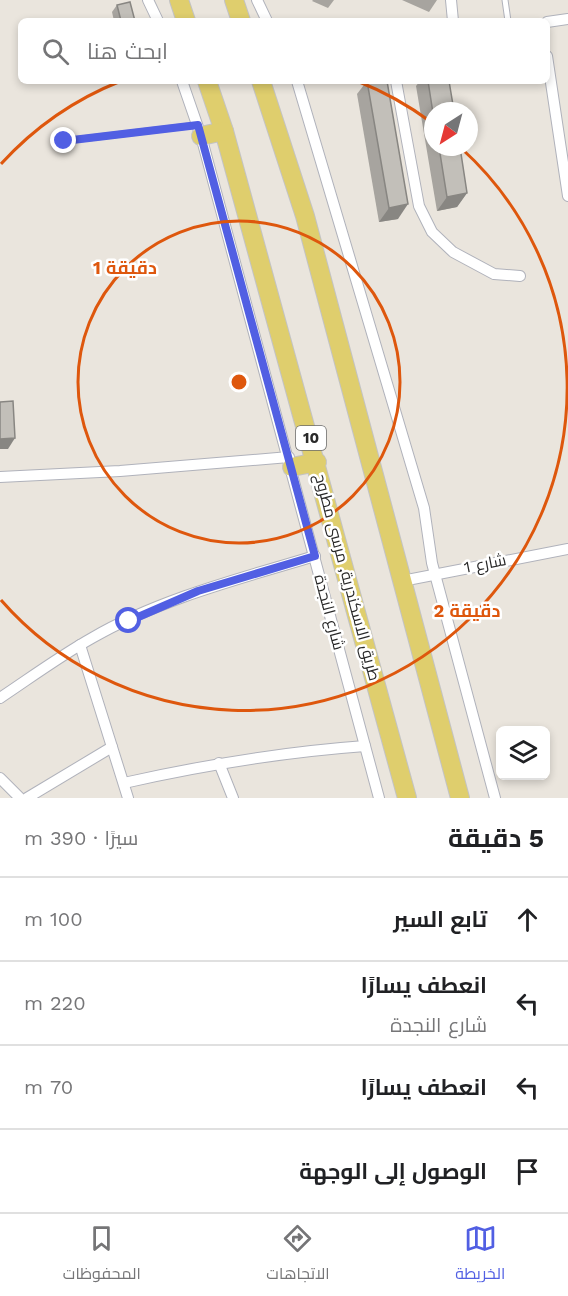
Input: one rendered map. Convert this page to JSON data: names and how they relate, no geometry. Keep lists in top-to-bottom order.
{
  "streets": {
    "main road": ["10", "طريق الاسكندرية, مرسى مطروح"],
    "street": ["شارع 1", "شارع النجدة"]
  },
  "north": "bottom left",
  "page": {
    "search": "ابحث هنا",
    "heading": ["5 دقيقة", "سيرًا · 390 m"],
    "list": [
      ["تابع السير", "100 m"],
      ["انعطف يسارًا", "شارع النجدة", "220 m"],
      ["انعطف يسارًا", "70 m"],
      "الوصول إلى الوجهة"
    ],
    "nav": ["الخريطة", "الاتجاهات", "المحفوظات"]
  },
  "rings": ["1 دقيقة", "2 دقيقة"]
}
